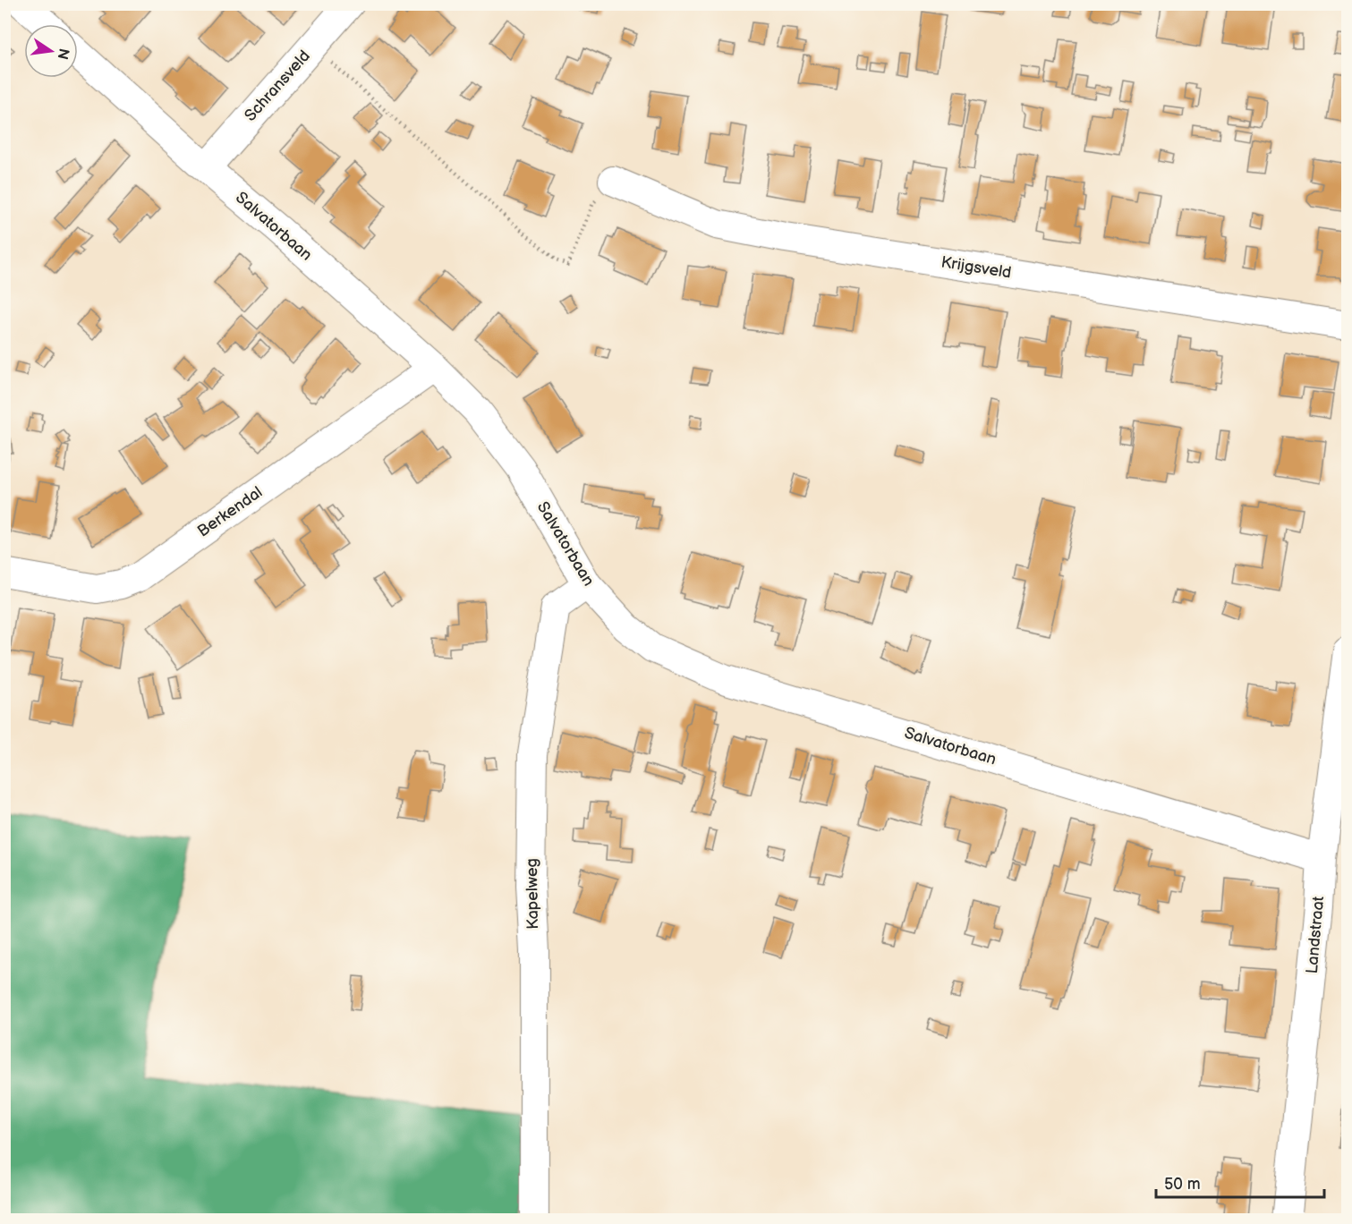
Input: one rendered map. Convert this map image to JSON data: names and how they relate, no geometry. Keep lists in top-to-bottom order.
{
  "streets": {
    "street": [
      "Schransveld",
      "Salvatorbaan",
      "Krijgsveld",
      "Berkendal",
      "Kapelweg",
      "Landstraat"
    ]
  },
  "crossings": [
    ["Schransveld", "Salvatorbaan"],
    ["Salvatorbaan", "Berkendal"],
    ["Salvatorbaan", "Kapelweg"],
    ["Salvatorbaan", "Landstraat"]
  ],
  "scale_bar": "50 m",
  "north": "right"
}
